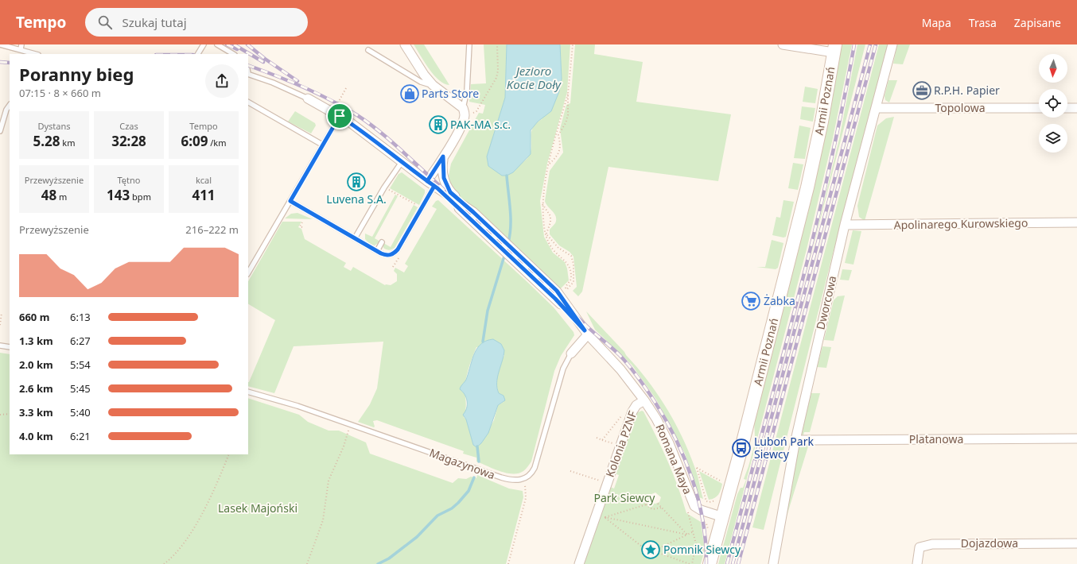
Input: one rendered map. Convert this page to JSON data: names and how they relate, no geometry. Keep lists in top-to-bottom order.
{
  "streets": {
    "main road": ["Armii Poznań"],
    "street": [
      "Topolowa",
      "Apolinarego Kurowskiego",
      "Dworcowa",
      "Platanowa",
      "Kolonia PZNF",
      "Romana Maya",
      "Dojazdowa"
    ],
    "lane": ["Magazynowa"]
  },
  "crossings": [
    ["Armii Poznań", "Romana Maya"],
    ["Topolowa", "Dworcowa"],
    ["Apolinarego Kurowskiego", "Dworcowa"],
    ["Dworcowa", "Platanowa"],
    ["Kolonia PZNF", "Romana Maya"]
  ],
  "water": ["Jezioro Kocie Doły"],
  "parks": ["Park Siewcy", "Lasek Majoński"],
  "places": {
    "office": ["R.P.H. Papier"],
    "shop": ["Parts Store"],
    "building": ["PAK-MA s.c.", "Luvena S.A."],
    "supermarket": ["Żabka"],
    "bus stop": ["Luboń Park Siewcy"],
    "place": ["Pomnik Siewcy"]
  },
  "north": "bottom",
  "page": {
    "header": "Tempo",
    "search": "Szukaj tutaj",
    "nav": ["Mapa", "Trasa", "Zapisane"],
    "heading": ["Poranny bieg", "07:15 · 8 × 660 m"],
    "stats": [
      ["Dystans", "5.28 km"],
      ["Czas", "32:28"],
      ["Tempo", "6:09 /km"],
      ["Przewyższenie", "48 m"],
      ["Tętno", "143 bpm"],
      ["kcal", "411"]
    ],
    "chart": ["Przewyższenie", "216–222 m"],
    "list": [
      {
        "name": "660 m",
        "note": "6:13"
      },
      {
        "name": "1.3 km",
        "note": "6:27"
      },
      {
        "name": "2.0 km",
        "note": "5:54"
      },
      {
        "name": "2.6 km",
        "note": "5:45"
      },
      {
        "name": "3.3 km",
        "note": "5:40"
      },
      {
        "name": "4.0 km",
        "note": "6:21"
      }
    ]
  }
}
